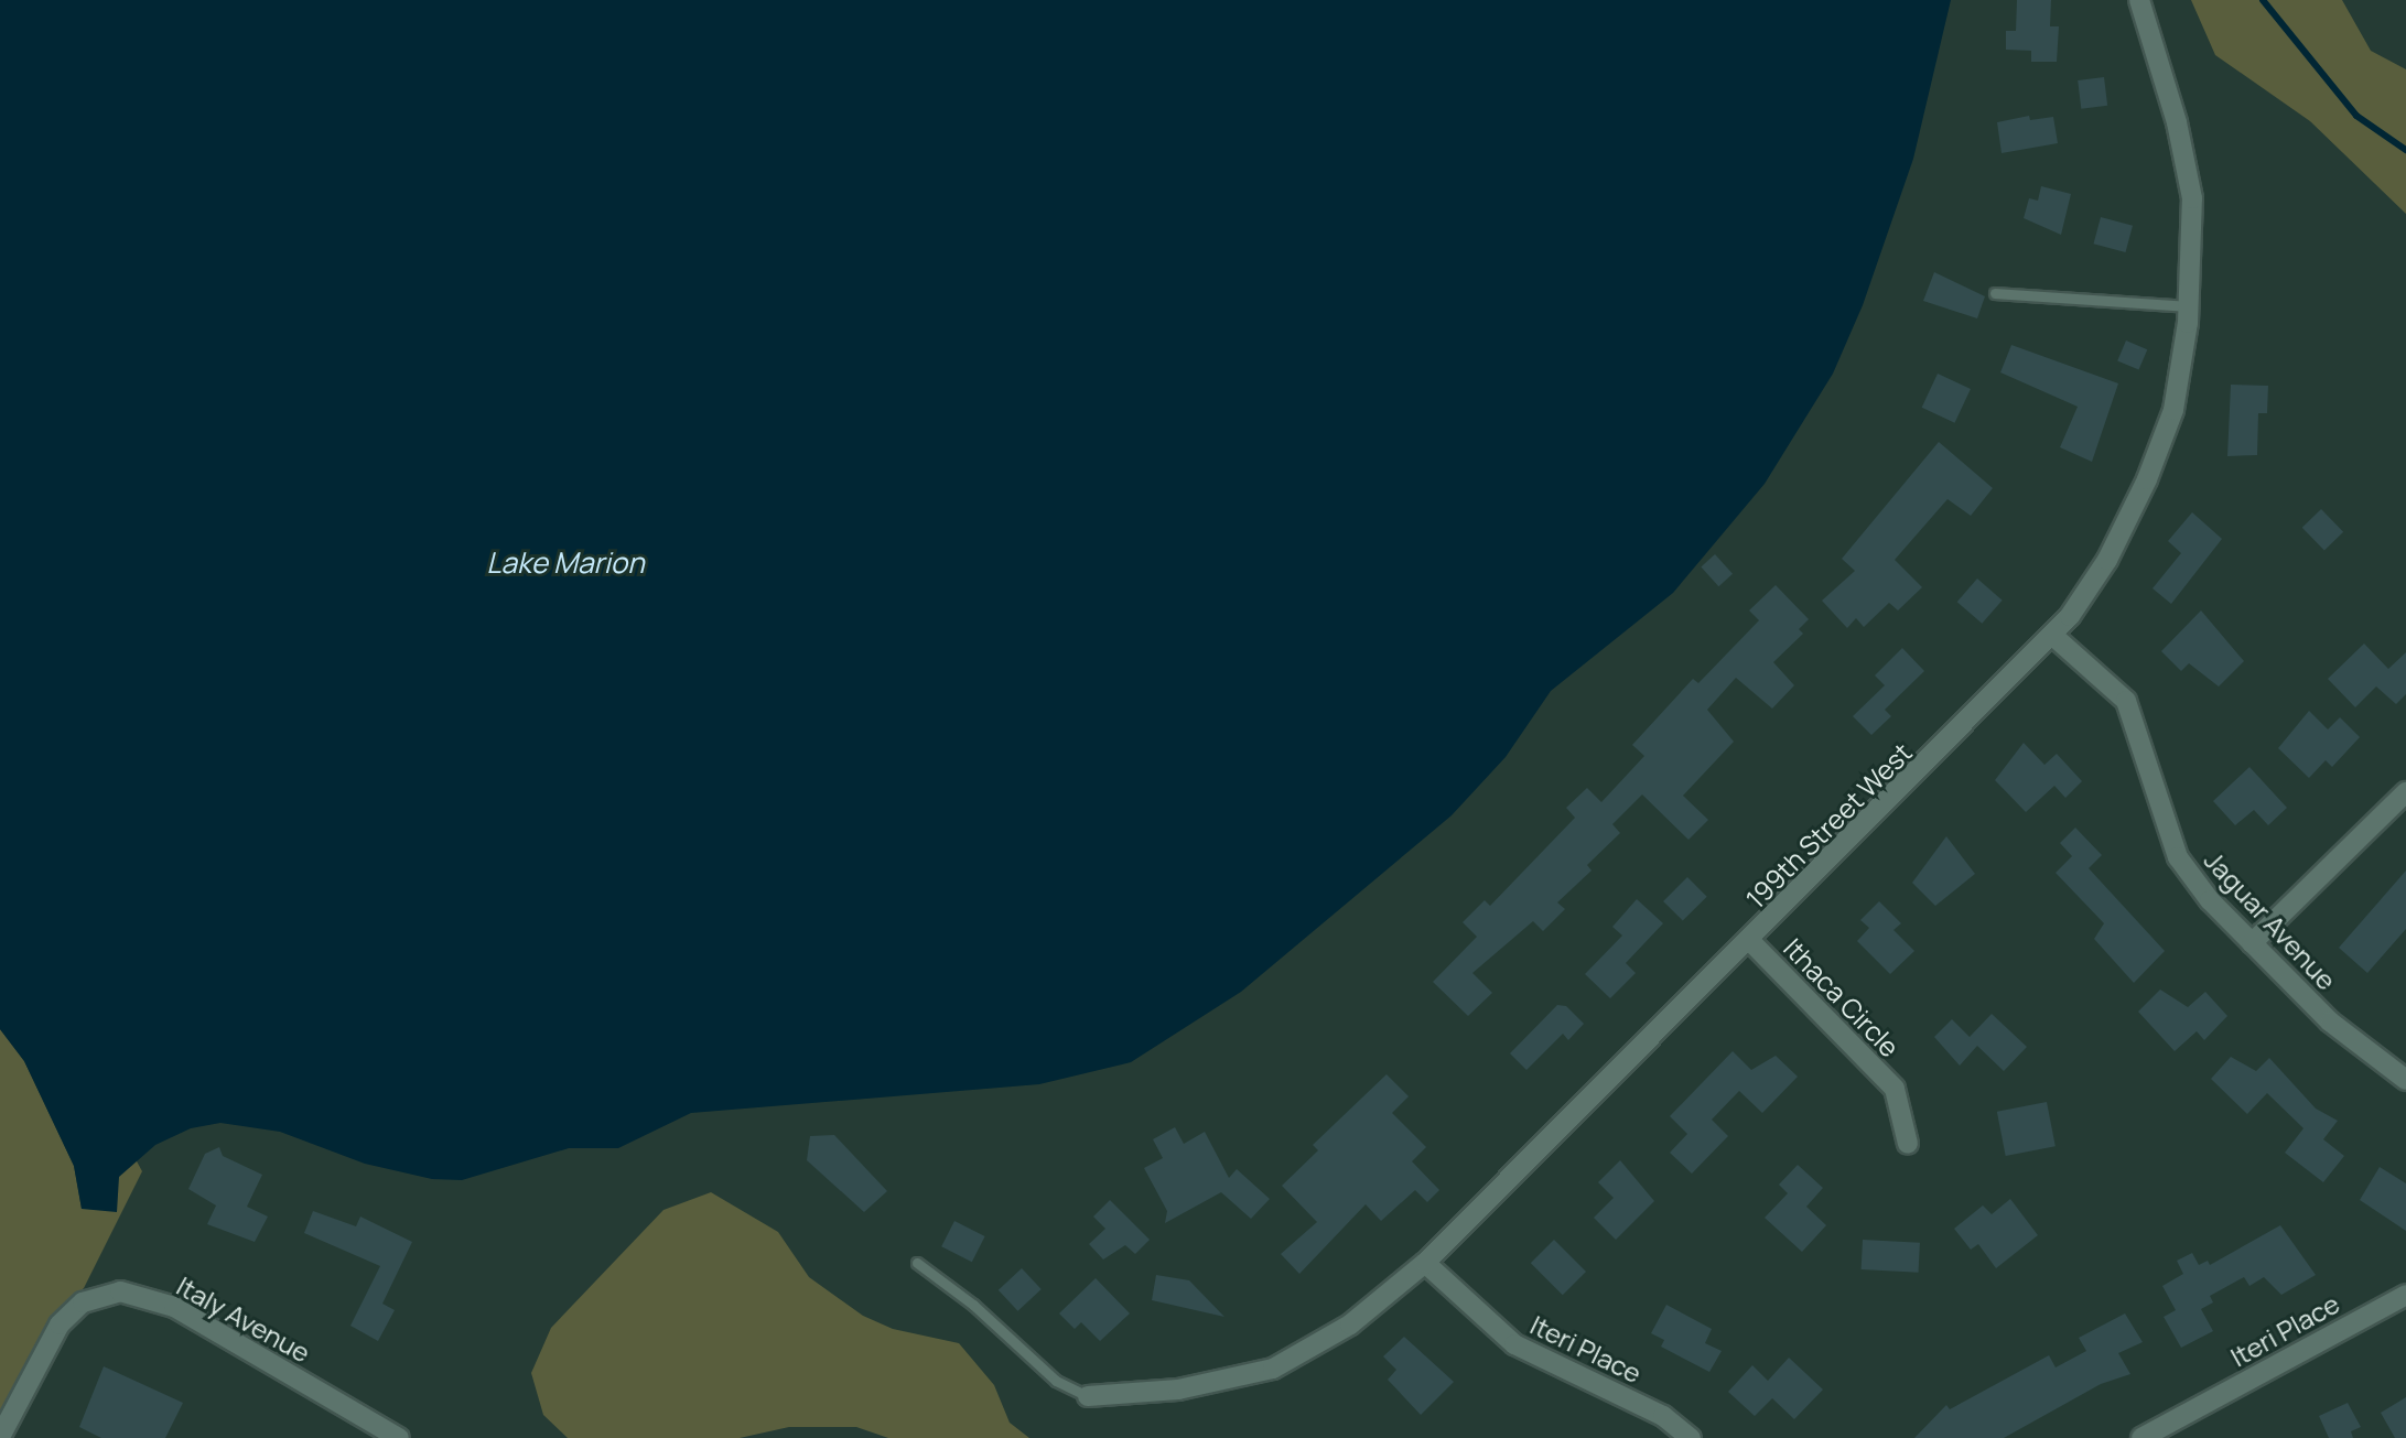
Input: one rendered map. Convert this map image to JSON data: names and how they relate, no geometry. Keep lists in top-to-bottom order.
{
  "streets": {
    "street": [
      "199th Street West",
      "Jaguar Avenue",
      "Ithaca Circle",
      "Italy Avenue",
      "Iteri Place"
    ]
  },
  "crossings": [
    ["199th Street West", "Jaguar Avenue"],
    ["199th Street West", "Ithaca Circle"],
    ["199th Street West", "Iteri Place"]
  ],
  "water": ["Lake Marion"]
}
